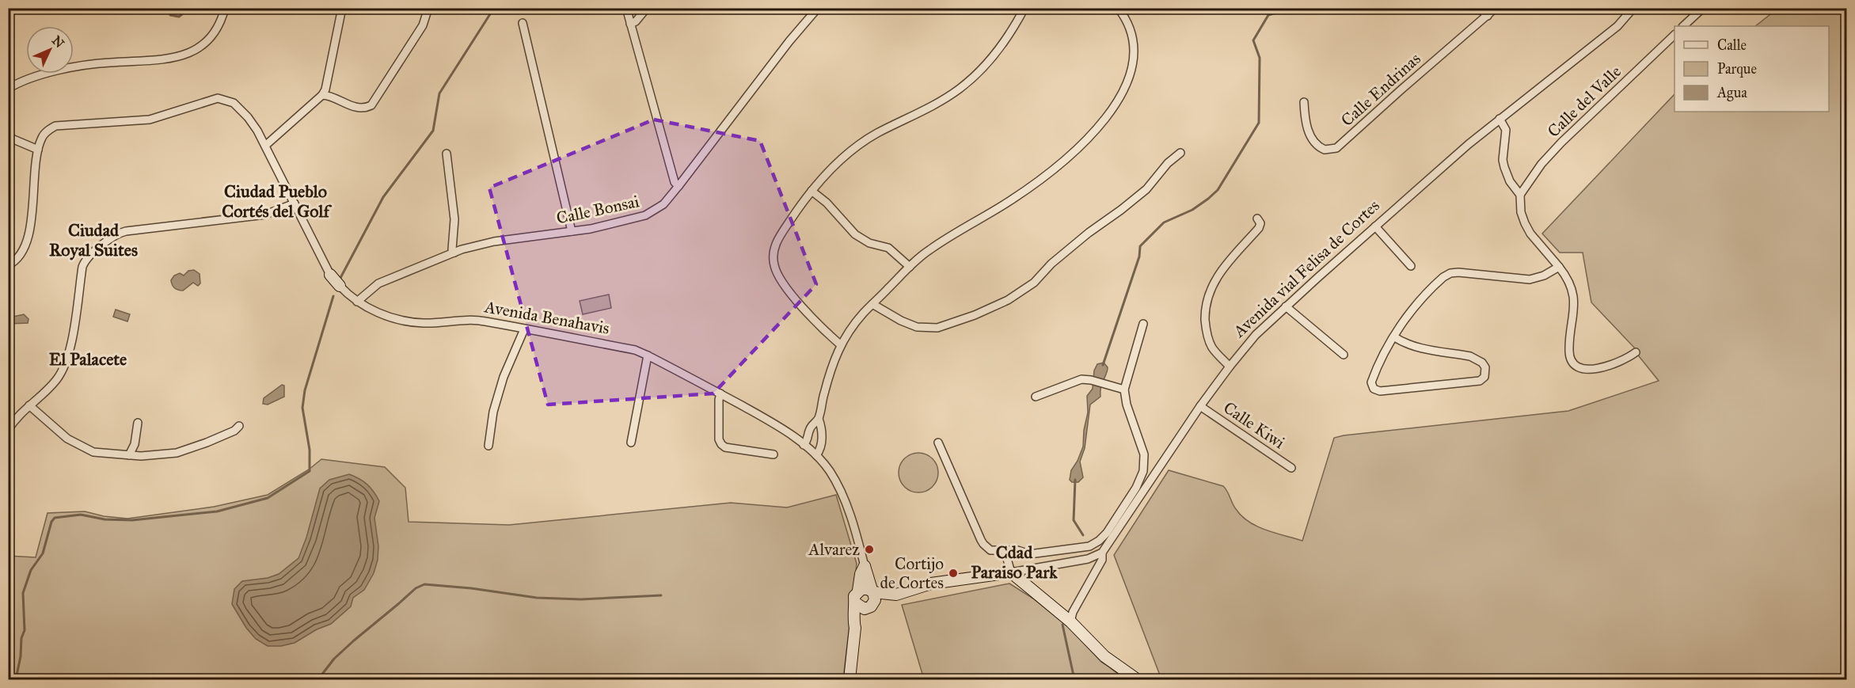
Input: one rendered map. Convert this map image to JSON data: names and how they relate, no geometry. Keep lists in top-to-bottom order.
{
  "streets": {
    "street": [
      "Calle Endrinas",
      "Calle del Valle",
      "Calle Bonsai",
      "Avenida vial Felisa de Cortes",
      "Avenida Benahavis",
      "Calle Kiwi"
    ]
  },
  "crossings": [
    ["Calle Bonsai", "Avenida Benahavis"],
    ["Avenida vial Felisa de Cortes", "Calle Kiwi"]
  ],
  "districts": [
    "Ciudad Pueblo Cortés del Golf",
    "Ciudad Royal Suites",
    "El Palacete",
    "Cdad Paraiso Park"
  ],
  "places": ["Alvarez", "Cortijo de Cortes"],
  "legend": ["Calle", "Parque", "Agua"],
  "north": "top right"
}
